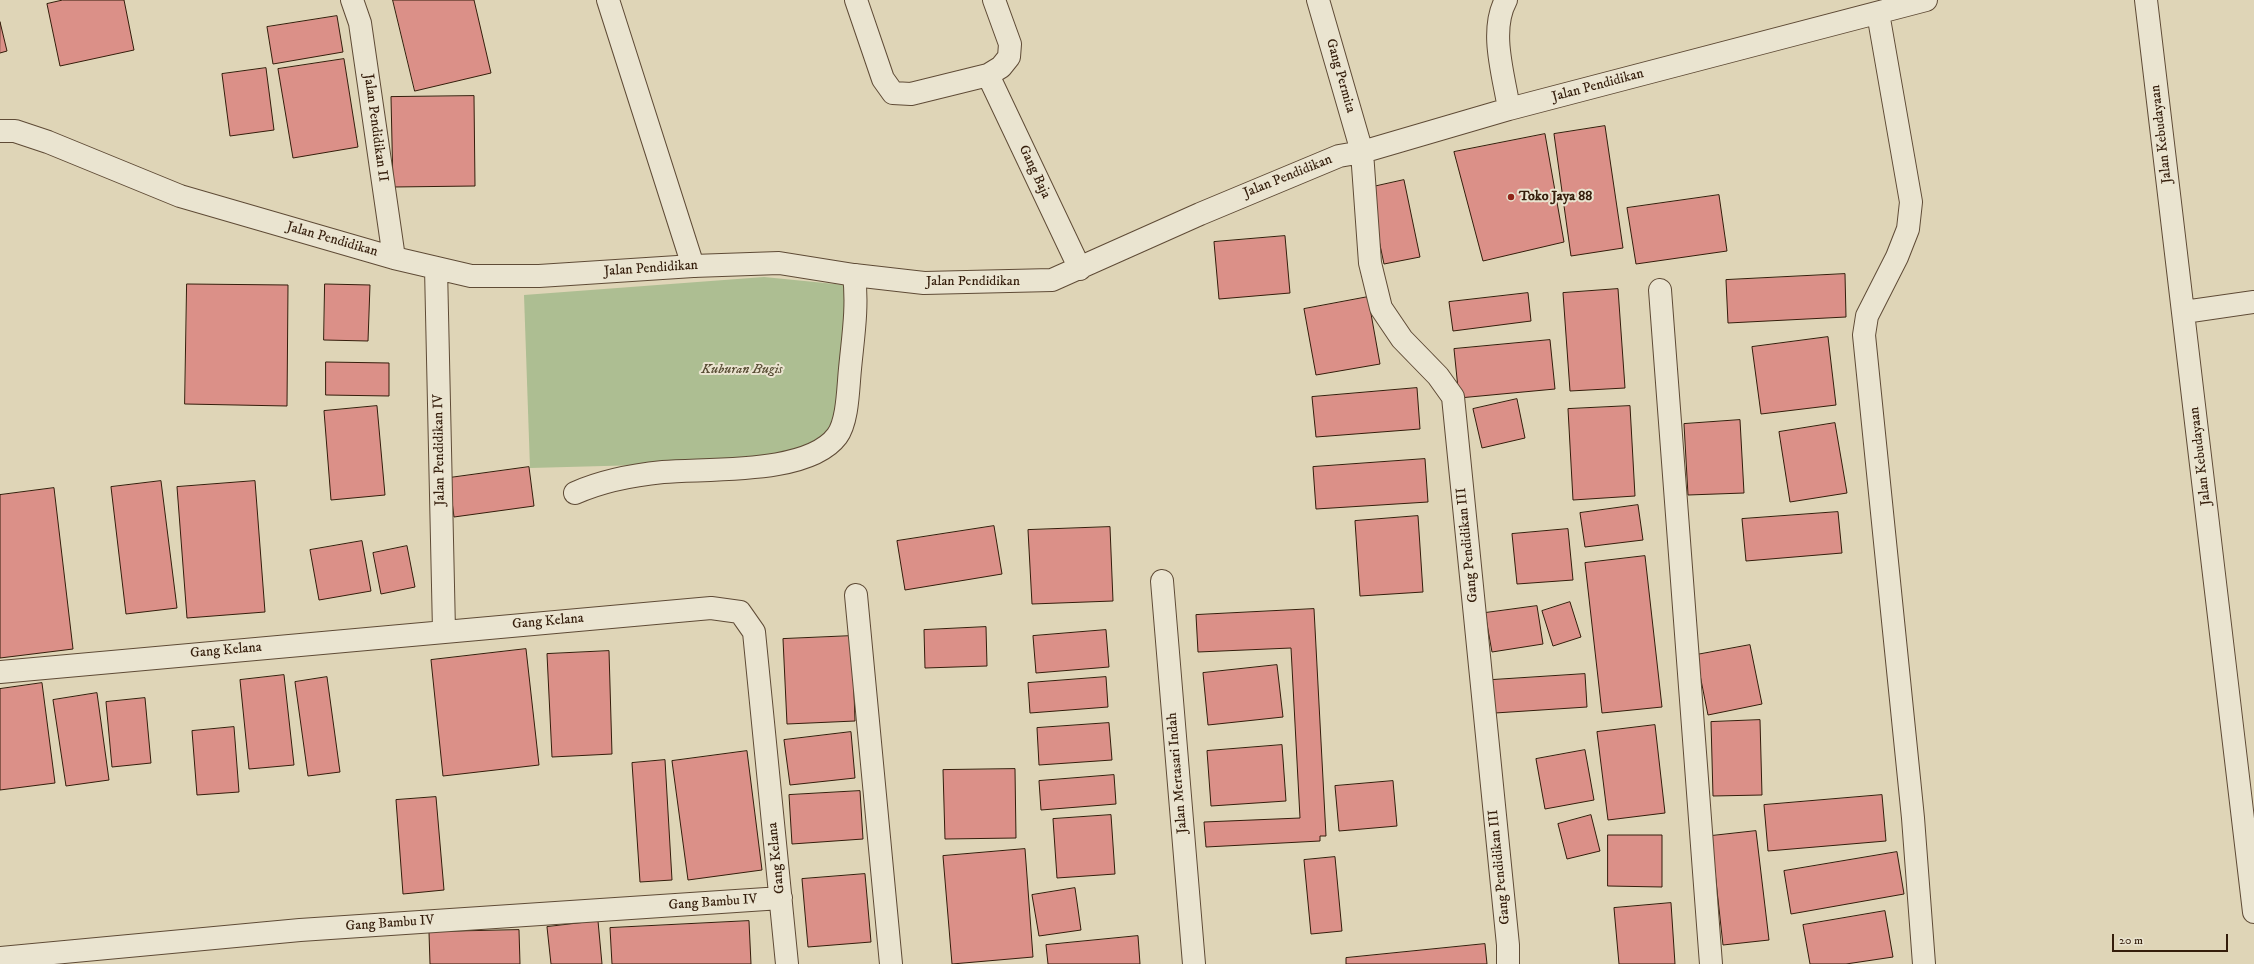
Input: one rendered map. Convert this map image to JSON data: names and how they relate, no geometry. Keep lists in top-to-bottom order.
{
  "streets": {
    "street": [
      "Gang Permita",
      "Jalan Pendidikan",
      "Jalan Pendidikan II",
      "Jalan Kebudayaan",
      "Gang Baja",
      "Jalan Pendidikan IV",
      "Gang Pendidikan III",
      "Gang Kelana",
      "Jalan Mertasari Indah",
      "Gang Bambu IV"
    ]
  },
  "crossings": [
    ["Gang Permita", "Jalan Pendidikan"],
    ["Gang Permita", "Gang Pendidikan III"],
    ["Jalan Pendidikan", "Jalan Pendidikan II"],
    ["Jalan Pendidikan", "Gang Baja"],
    ["Jalan Pendidikan", "Jalan Pendidikan IV"],
    ["Jalan Pendidikan", "Gang Pendidikan III"],
    ["Jalan Pendidikan IV", "Gang Kelana"],
    ["Gang Kelana", "Gang Bambu IV"]
  ],
  "parks": ["Kuburan Bugis"],
  "places": ["Toko Jaya 88"],
  "scale_bar": "20 m"
}
